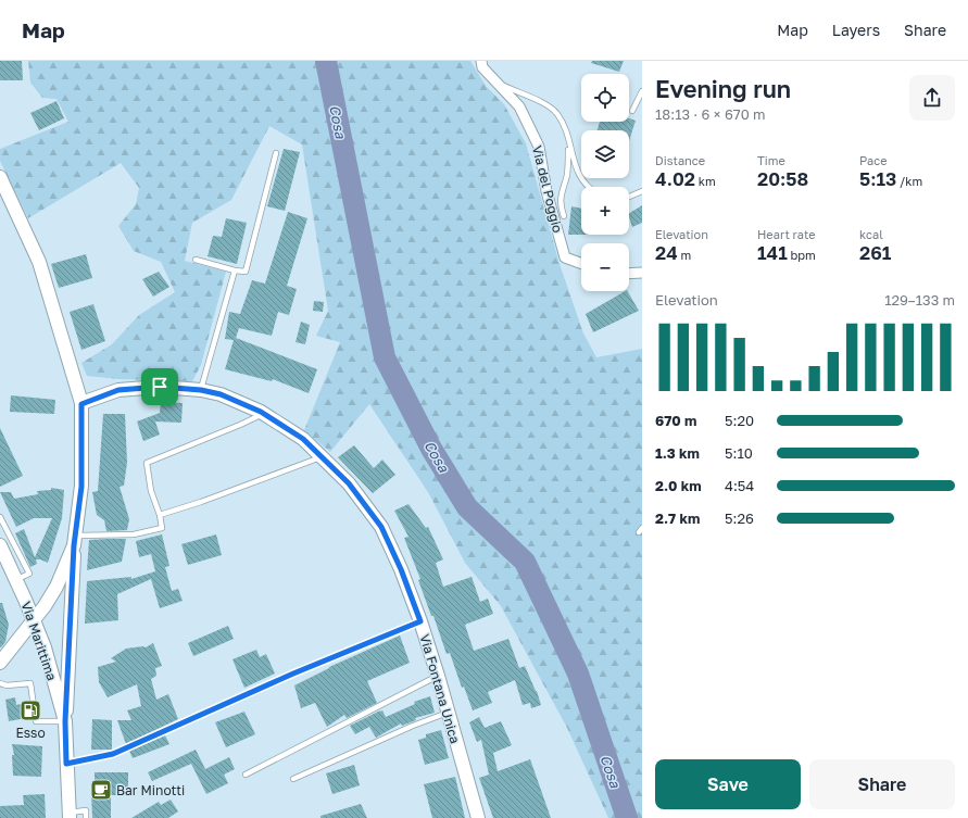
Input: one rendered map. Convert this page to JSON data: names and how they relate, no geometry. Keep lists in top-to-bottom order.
{
  "streets": {
    "main road": ["Via Marittima", "Via Fontana Unica"],
    "street": ["Via del Poggio"]
  },
  "water": ["Cosa"],
  "places": {
    "fuel station": ["Esso"],
    "cafe": ["Bar Minotti"]
  },
  "page": {
    "header": "Map",
    "nav": ["Map", "Layers", "Share"],
    "heading": ["Evening run", "18:13 · 6 × 670 m"],
    "map_buttons": ["+", "−"],
    "stats": [
      ["Distance", "4.02 km"],
      ["Time", "20:58"],
      ["Pace", "5:13 /km"],
      ["Elevation", "24 m"],
      ["Heart rate", "141 bpm"],
      ["kcal", "261"]
    ],
    "chart": ["Elevation", "129–133 m"],
    "list": [
      {
        "name": "670 m",
        "note": "5:20"
      },
      {
        "name": "1.3 km",
        "note": "5:10"
      },
      {
        "name": "2.0 km",
        "note": "4:54"
      },
      {
        "name": "2.7 km",
        "note": "5:26"
      }
    ],
    "buttons": ["Save", "Share"]
  }
}
